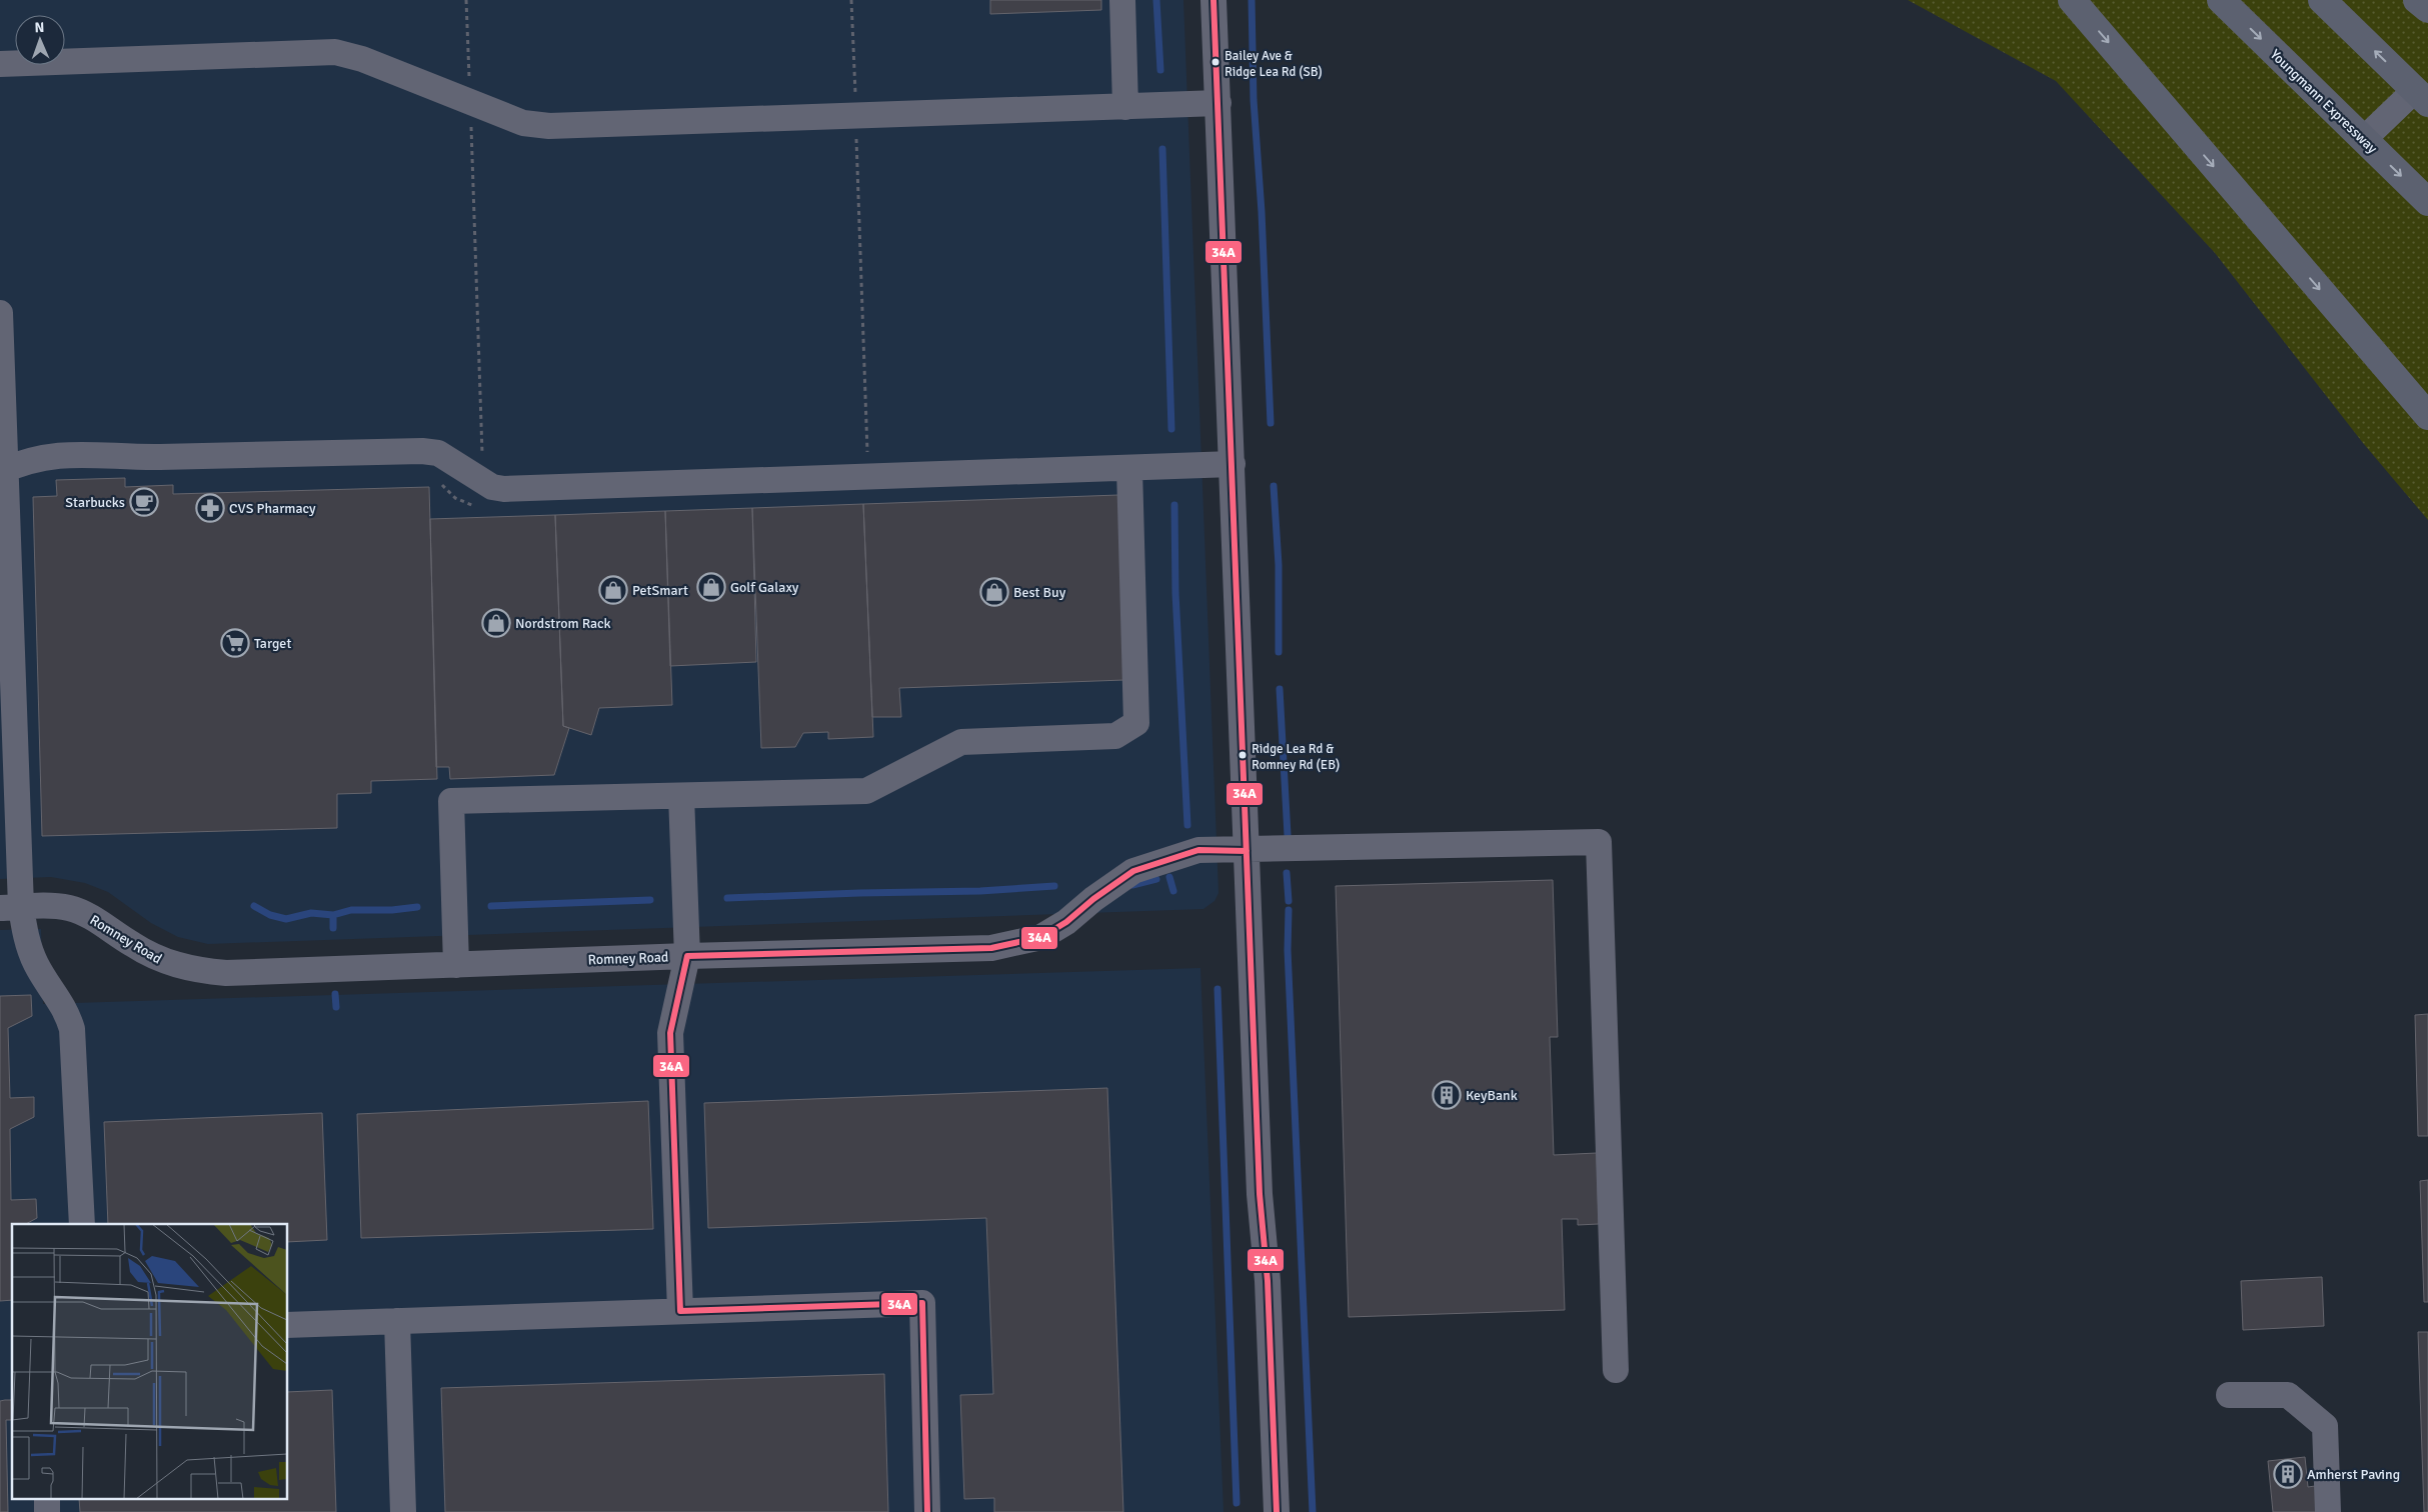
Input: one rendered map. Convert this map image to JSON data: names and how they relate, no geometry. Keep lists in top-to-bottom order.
{
  "streets": {
    "highway": ["Youngmann Expressway"],
    "street": ["Romney Road"]
  },
  "places": {
    "other": ["Bailey Ave & Ridge Lea Rd (SB)", "Ridge Lea Rd & Romney Rd (EB)"],
    "cafe": ["Starbucks"],
    "pharmacy": ["CVS Pharmacy"],
    "shop": [
      "Golf Galaxy",
      "PetSmart",
      "Best Buy",
      "Nordstrom Rack"
    ],
    "supermarket": ["Target"],
    "building": ["KeyBank", "Amherst Paving"]
  },
  "lines": ["transit line 34A"],
  "north": "top"
}
